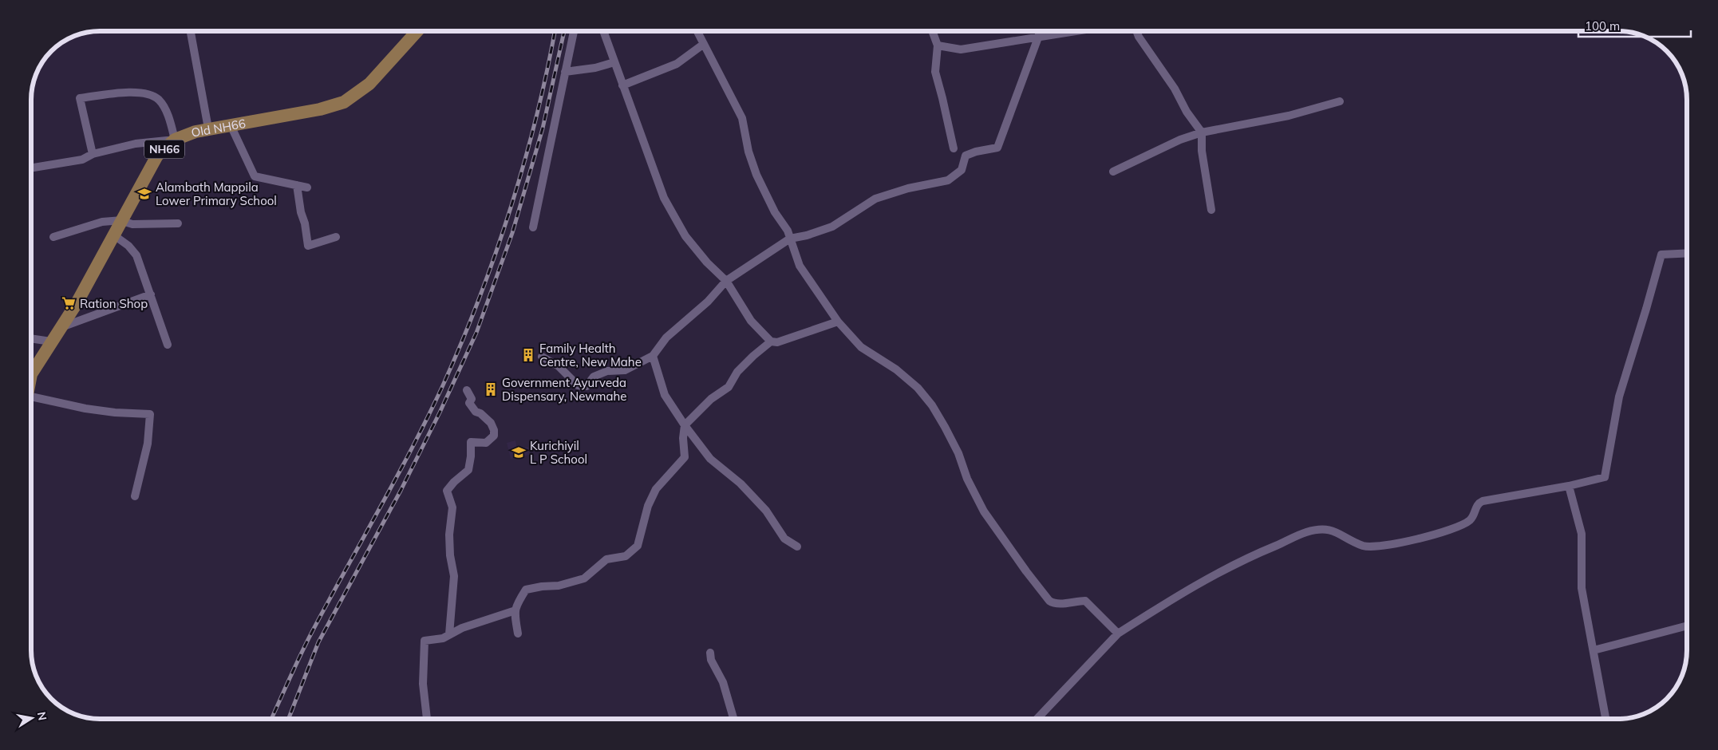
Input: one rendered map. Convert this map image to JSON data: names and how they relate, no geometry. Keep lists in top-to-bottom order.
{
  "streets": {
    "main road": ["Old NH66", "NH66"]
  },
  "places": {
    "school or university": ["Alambath Mappila Lower Primary School", "Kurichiyil L P School"],
    "supermarket": ["Ration Shop"],
    "building": ["Family Health Centre, New Mahe", "Government Ayurveda Dispensary, Newmahe"]
  },
  "scale_bar": "100 m",
  "north": "right"
}
